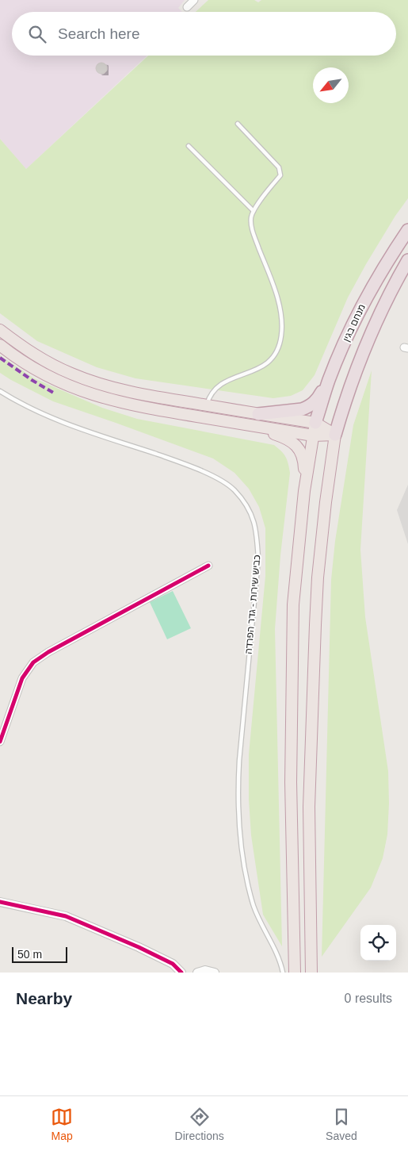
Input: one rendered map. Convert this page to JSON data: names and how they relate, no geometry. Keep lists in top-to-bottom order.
{
  "streets": {
    "highway": ["מנחם בגין"],
    "lane": ["כביש שירות - גדר הפרדה"]
  },
  "scale_bar": "50 m",
  "north": "bottom left",
  "page": {
    "search": "Search here",
    "scale": "50 m",
    "heading": ["Nearby", "0 results"],
    "nav": ["Map", "Directions", "Saved"]
  }
}
